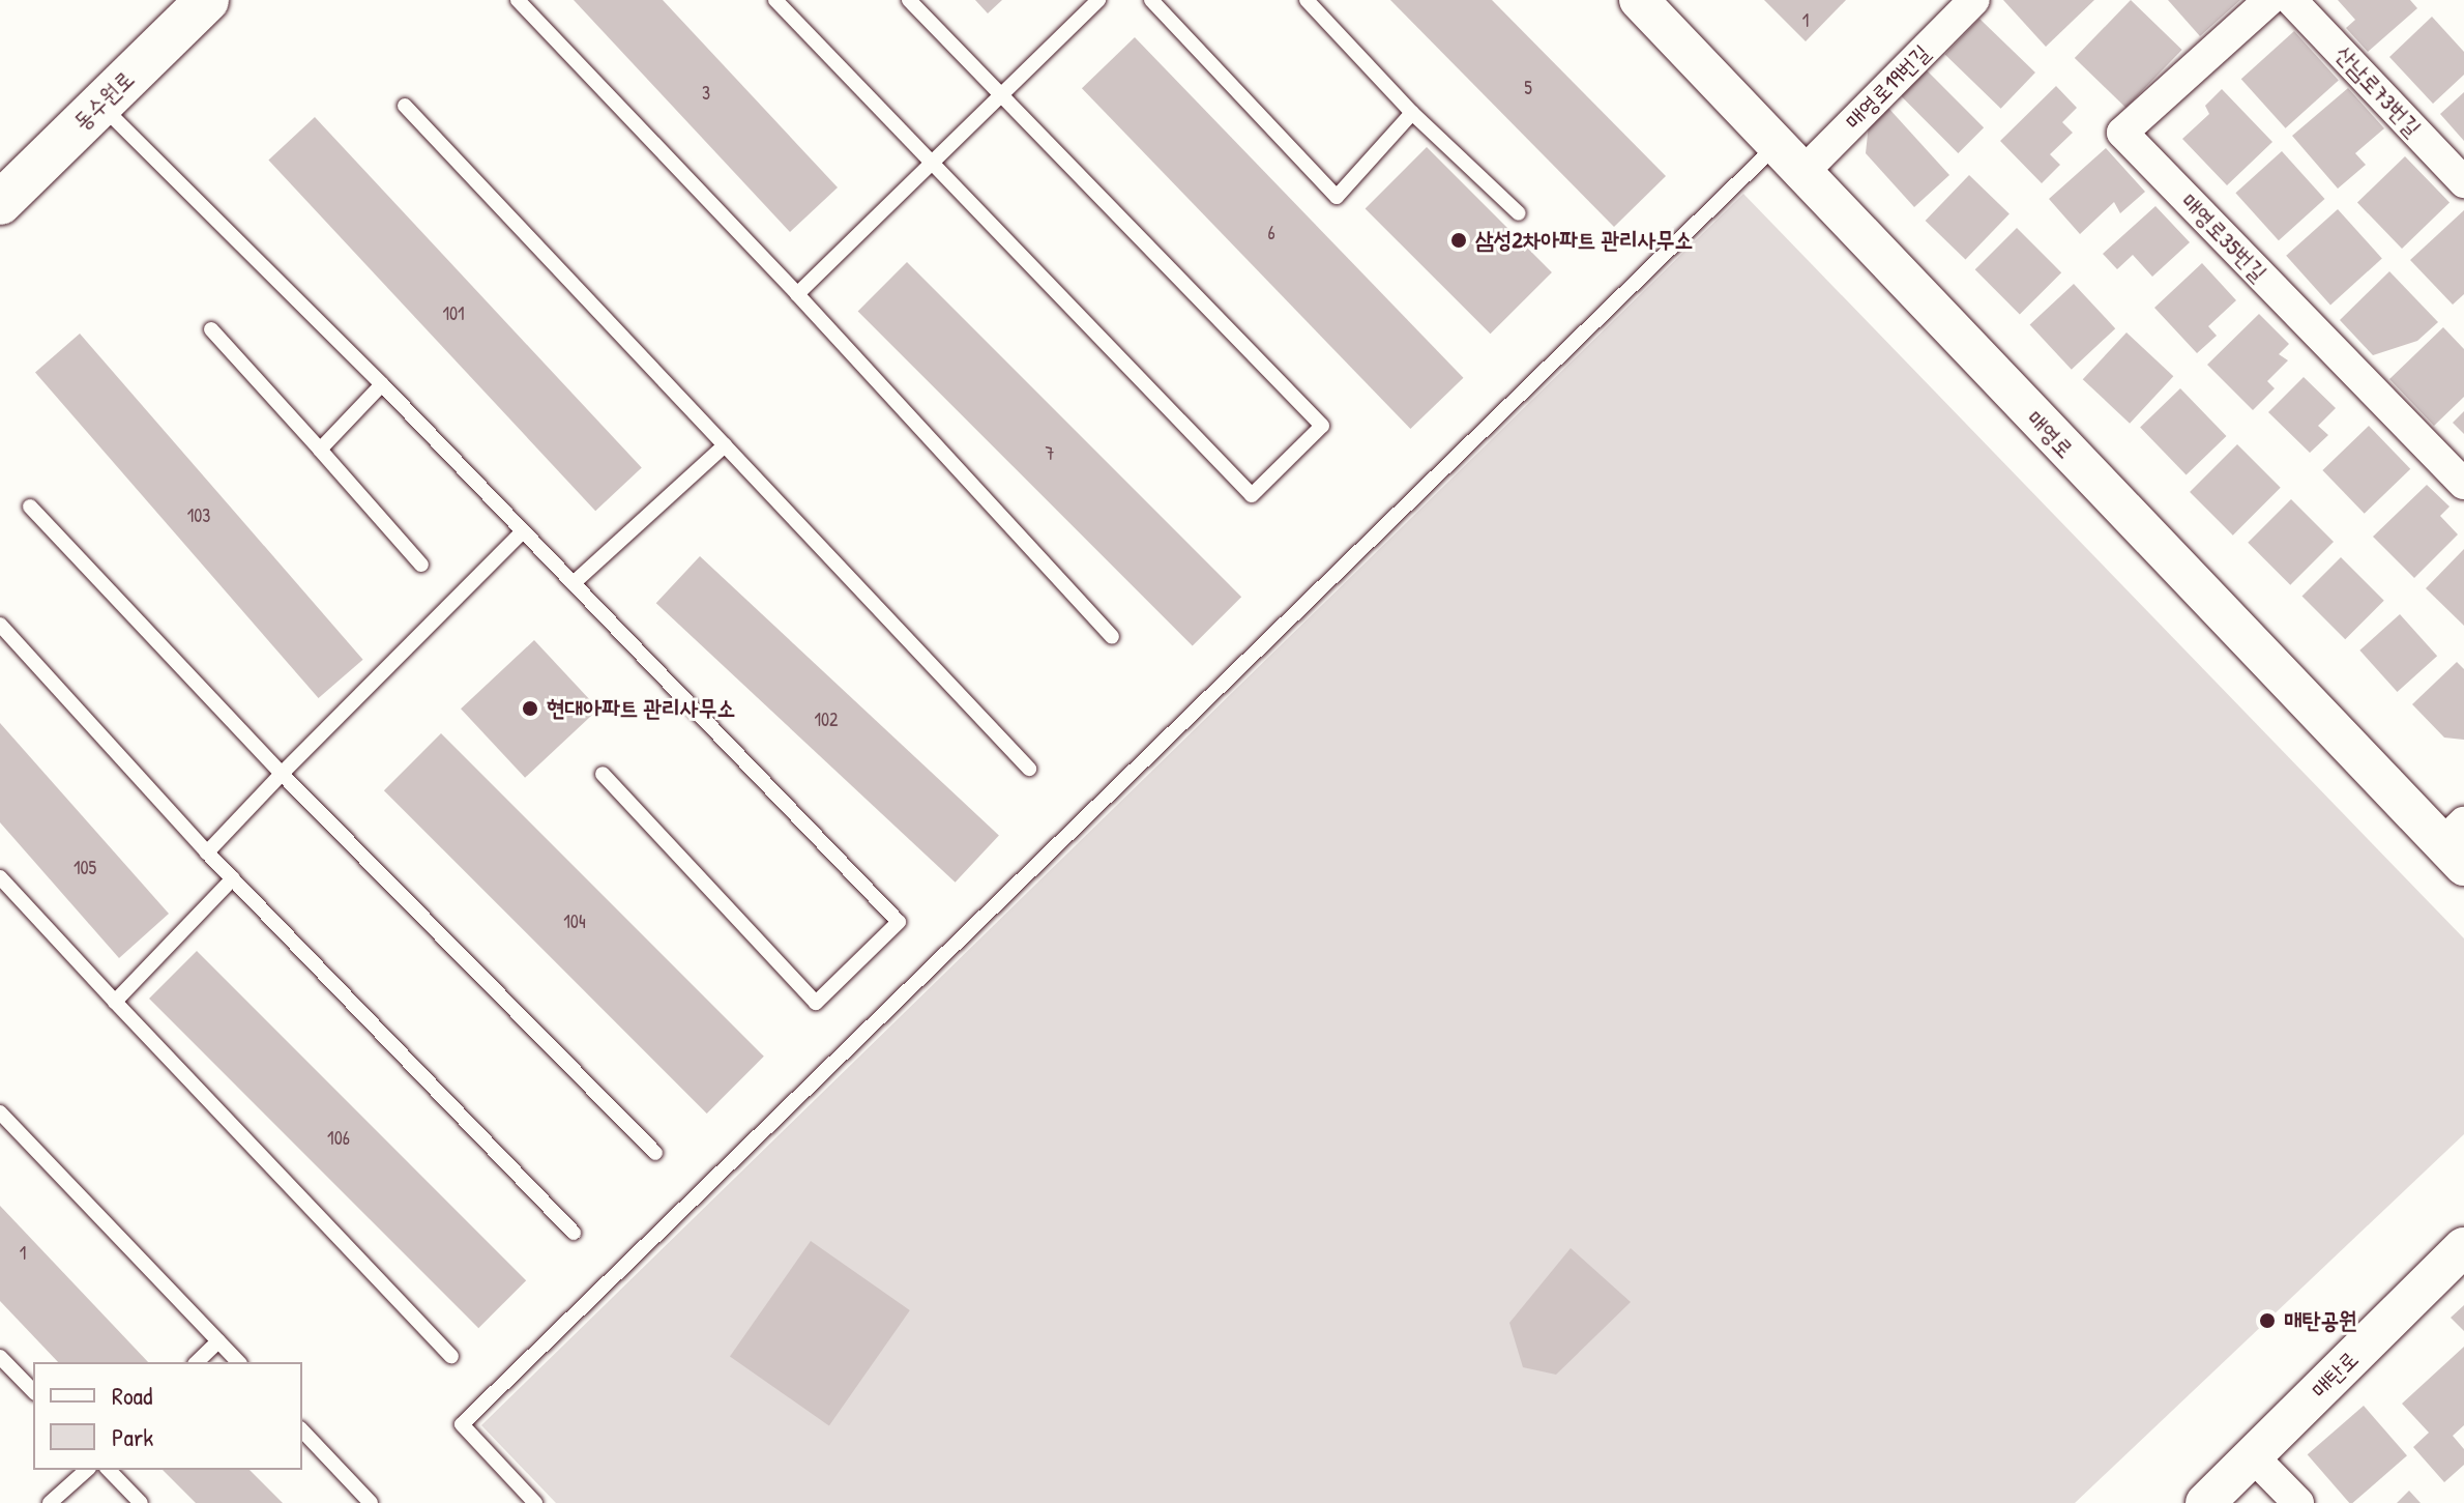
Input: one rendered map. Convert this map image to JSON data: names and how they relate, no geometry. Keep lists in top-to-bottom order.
{
  "streets": {
    "main road": ["동수원로"],
    "street": [
      "매영로19번길",
      "산남로73번길",
      "매영로35번길",
      "매영로",
      "매탄로"
    ]
  },
  "crossings": [
    ["매영로19번길", "매영로"]
  ],
  "places": ["삼성2차아파트 관리사무소", "현대아파트 관리사무소", "매탄공원"],
  "house_numbers": [
    "1",
    "5",
    "3",
    "6",
    "101",
    "7",
    "103",
    "102",
    "105",
    "104",
    "106",
    "1"
  ],
  "legend": ["Road", "Park"]
}
